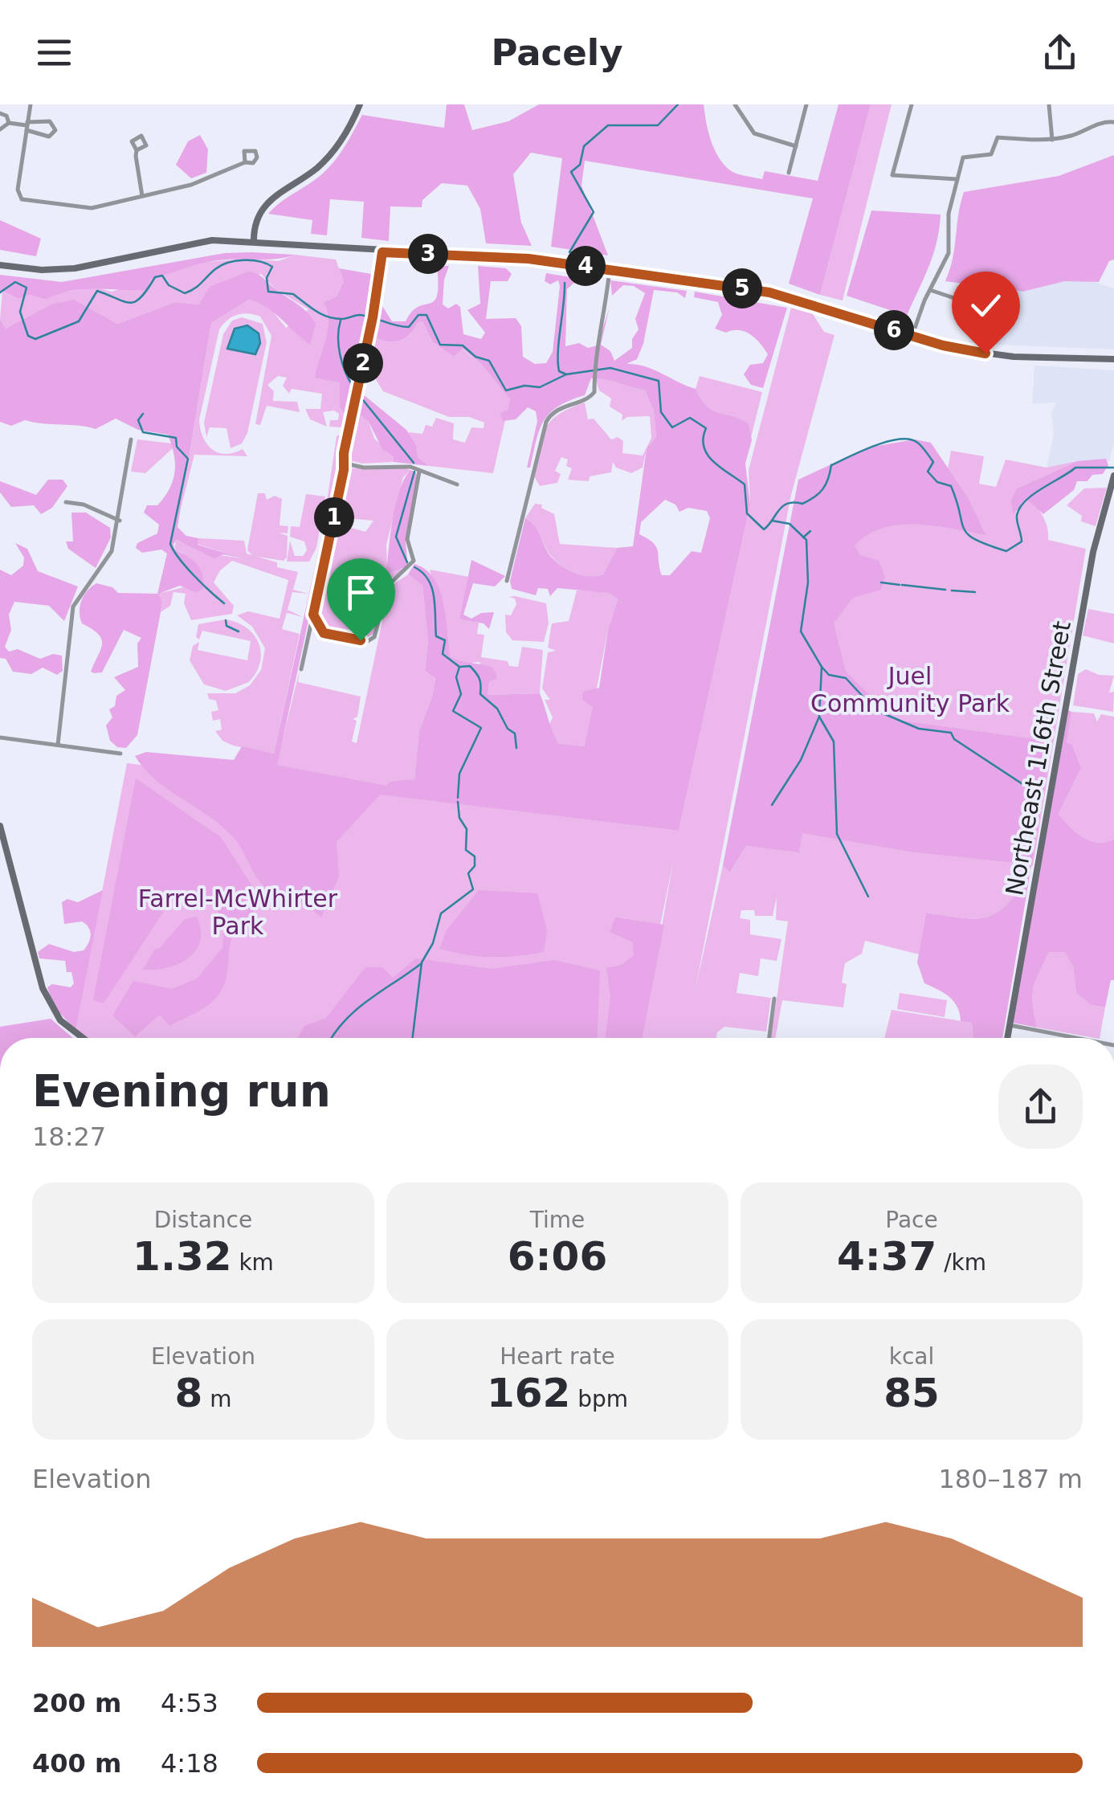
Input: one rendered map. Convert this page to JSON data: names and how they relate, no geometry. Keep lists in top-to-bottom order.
{
  "streets": {
    "main road": ["Northeast 116th Street"]
  },
  "parks": ["Juel Community Park", "Farrel-McWhirter Park"],
  "page": {
    "header": "Pacely",
    "pins": [
      "3",
      "4",
      "5",
      "6",
      "2",
      "1"
    ],
    "heading": ["Evening run", "18:27"],
    "stats": [
      ["Distance", "1.32 km"],
      ["Time", "6:06"],
      ["Pace", "4:37 /km"],
      ["Elevation", "8 m"],
      ["Heart rate", "162 bpm"],
      ["kcal", "85"]
    ],
    "chart": ["Elevation", "180–187 m"],
    "list": [
      {
        "name": "200 m",
        "note": "4:53"
      },
      {
        "name": "400 m",
        "note": "4:18"
      }
    ]
  }
}
